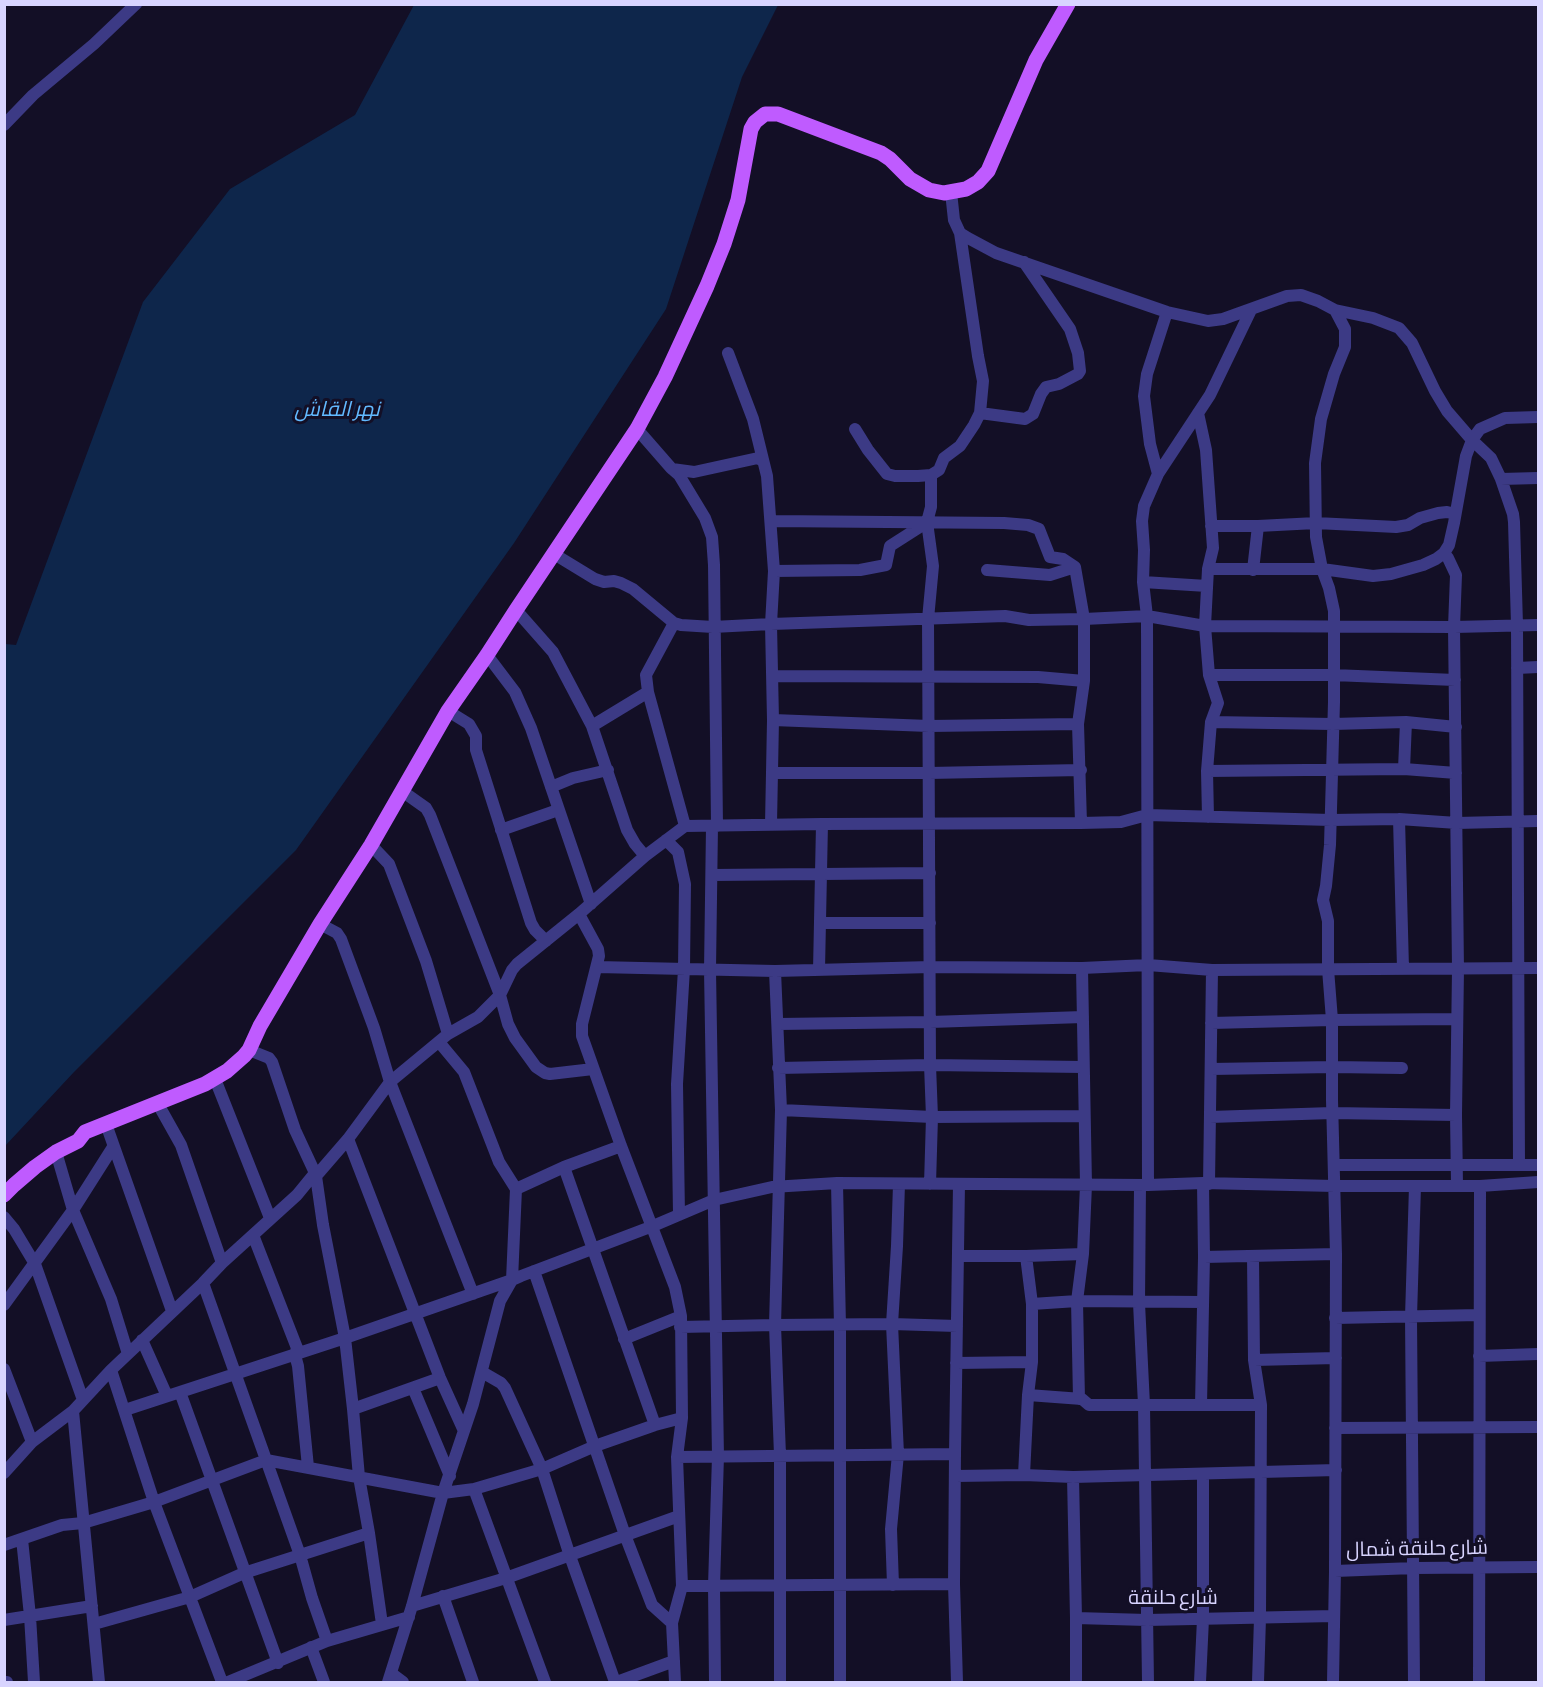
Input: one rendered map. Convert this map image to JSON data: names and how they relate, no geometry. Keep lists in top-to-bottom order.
{
  "streets": {
    "street": ["شارع حلنقة شمال", "شارع حلنقة"]
  },
  "crossings": [
    ["شارع حلنقة شمال", "شارع حلنقة"]
  ],
  "water": ["نهر القاش"]
}
